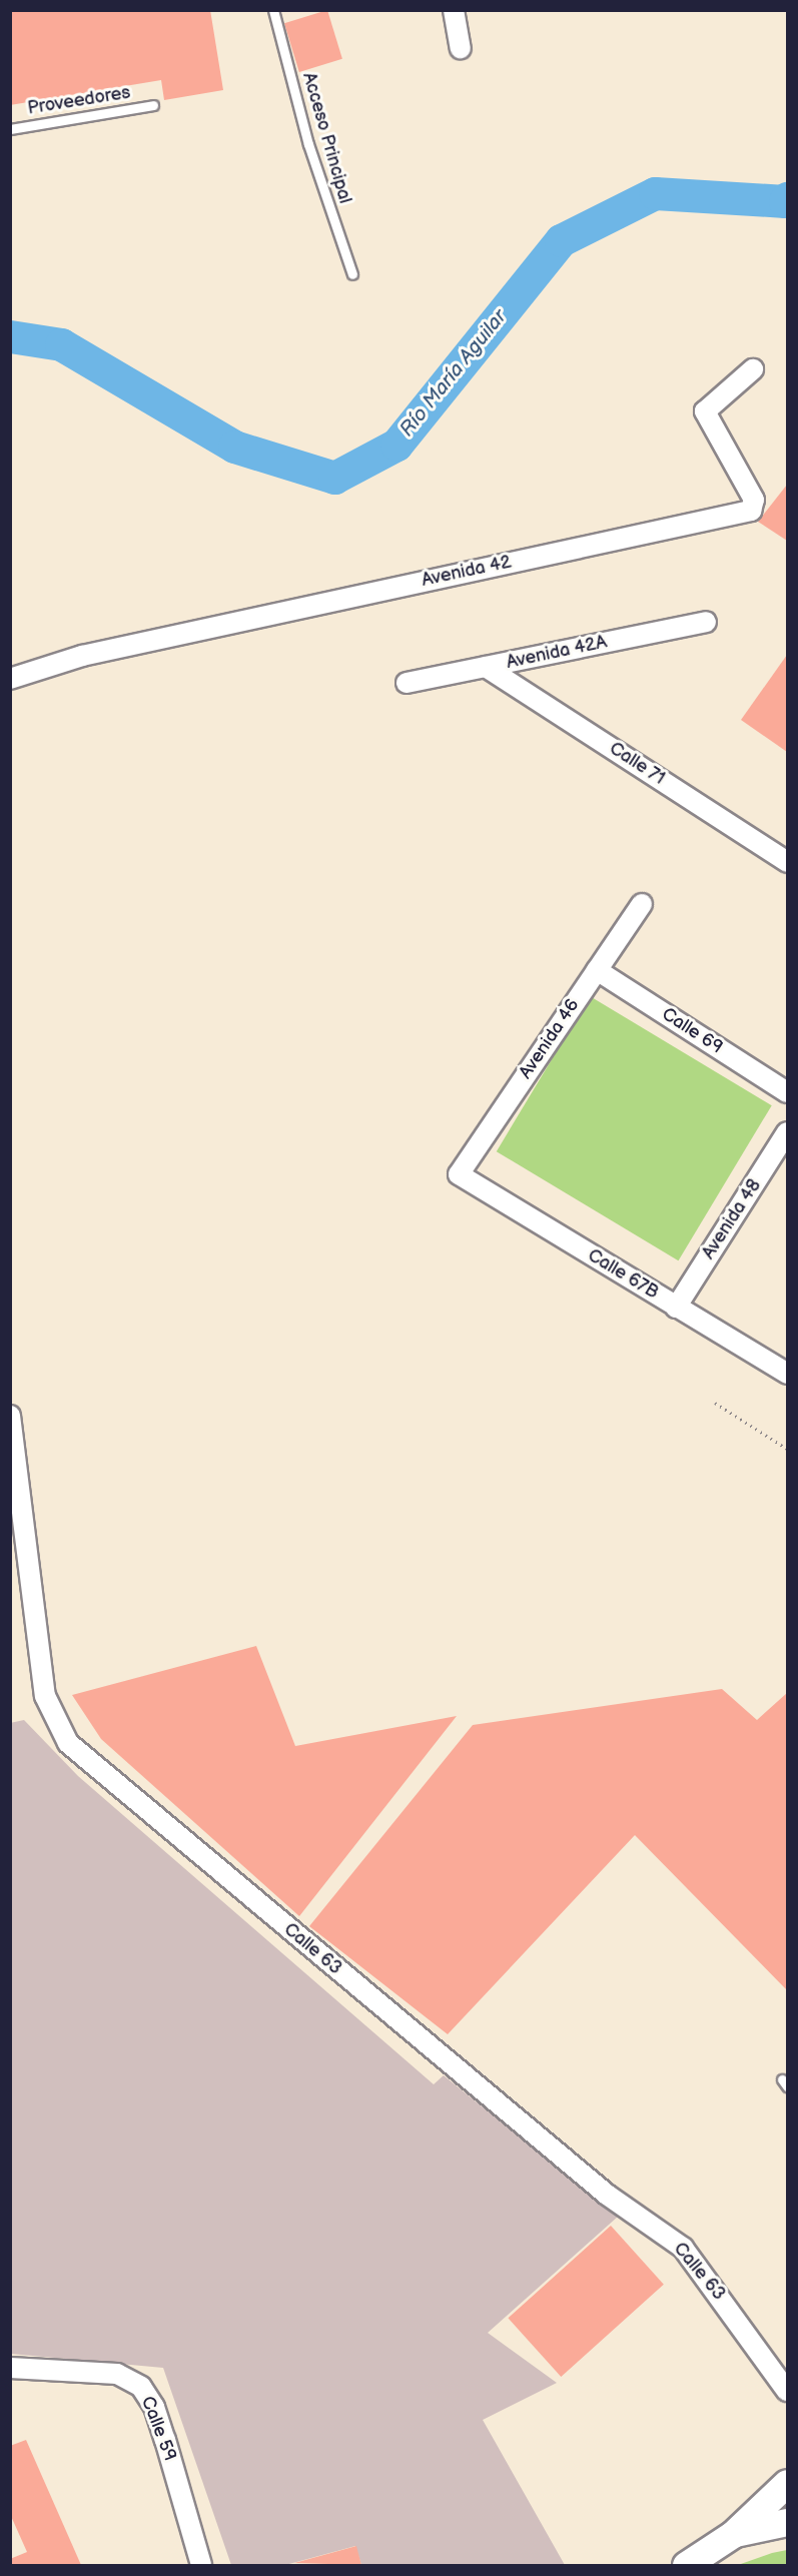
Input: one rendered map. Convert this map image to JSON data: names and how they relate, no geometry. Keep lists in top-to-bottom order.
{
  "streets": {
    "street": [
      "Avenida 42",
      "Avenida 42A",
      "Calle 71",
      "Calle 69",
      "Avenida 46",
      "Avenida 48",
      "Calle 67B",
      "Calle 63",
      "Calle 59"
    ],
    "lane": ["Proveedores", "Acceso Principal"]
  },
  "crossings": [
    ["Avenida 42A", "Calle 71"],
    ["Calle 69", "Avenida 46"],
    ["Avenida 46", "Calle 67B"],
    ["Avenida 48", "Calle 67B"]
  ],
  "water": ["Río María Aguilar"]
}
